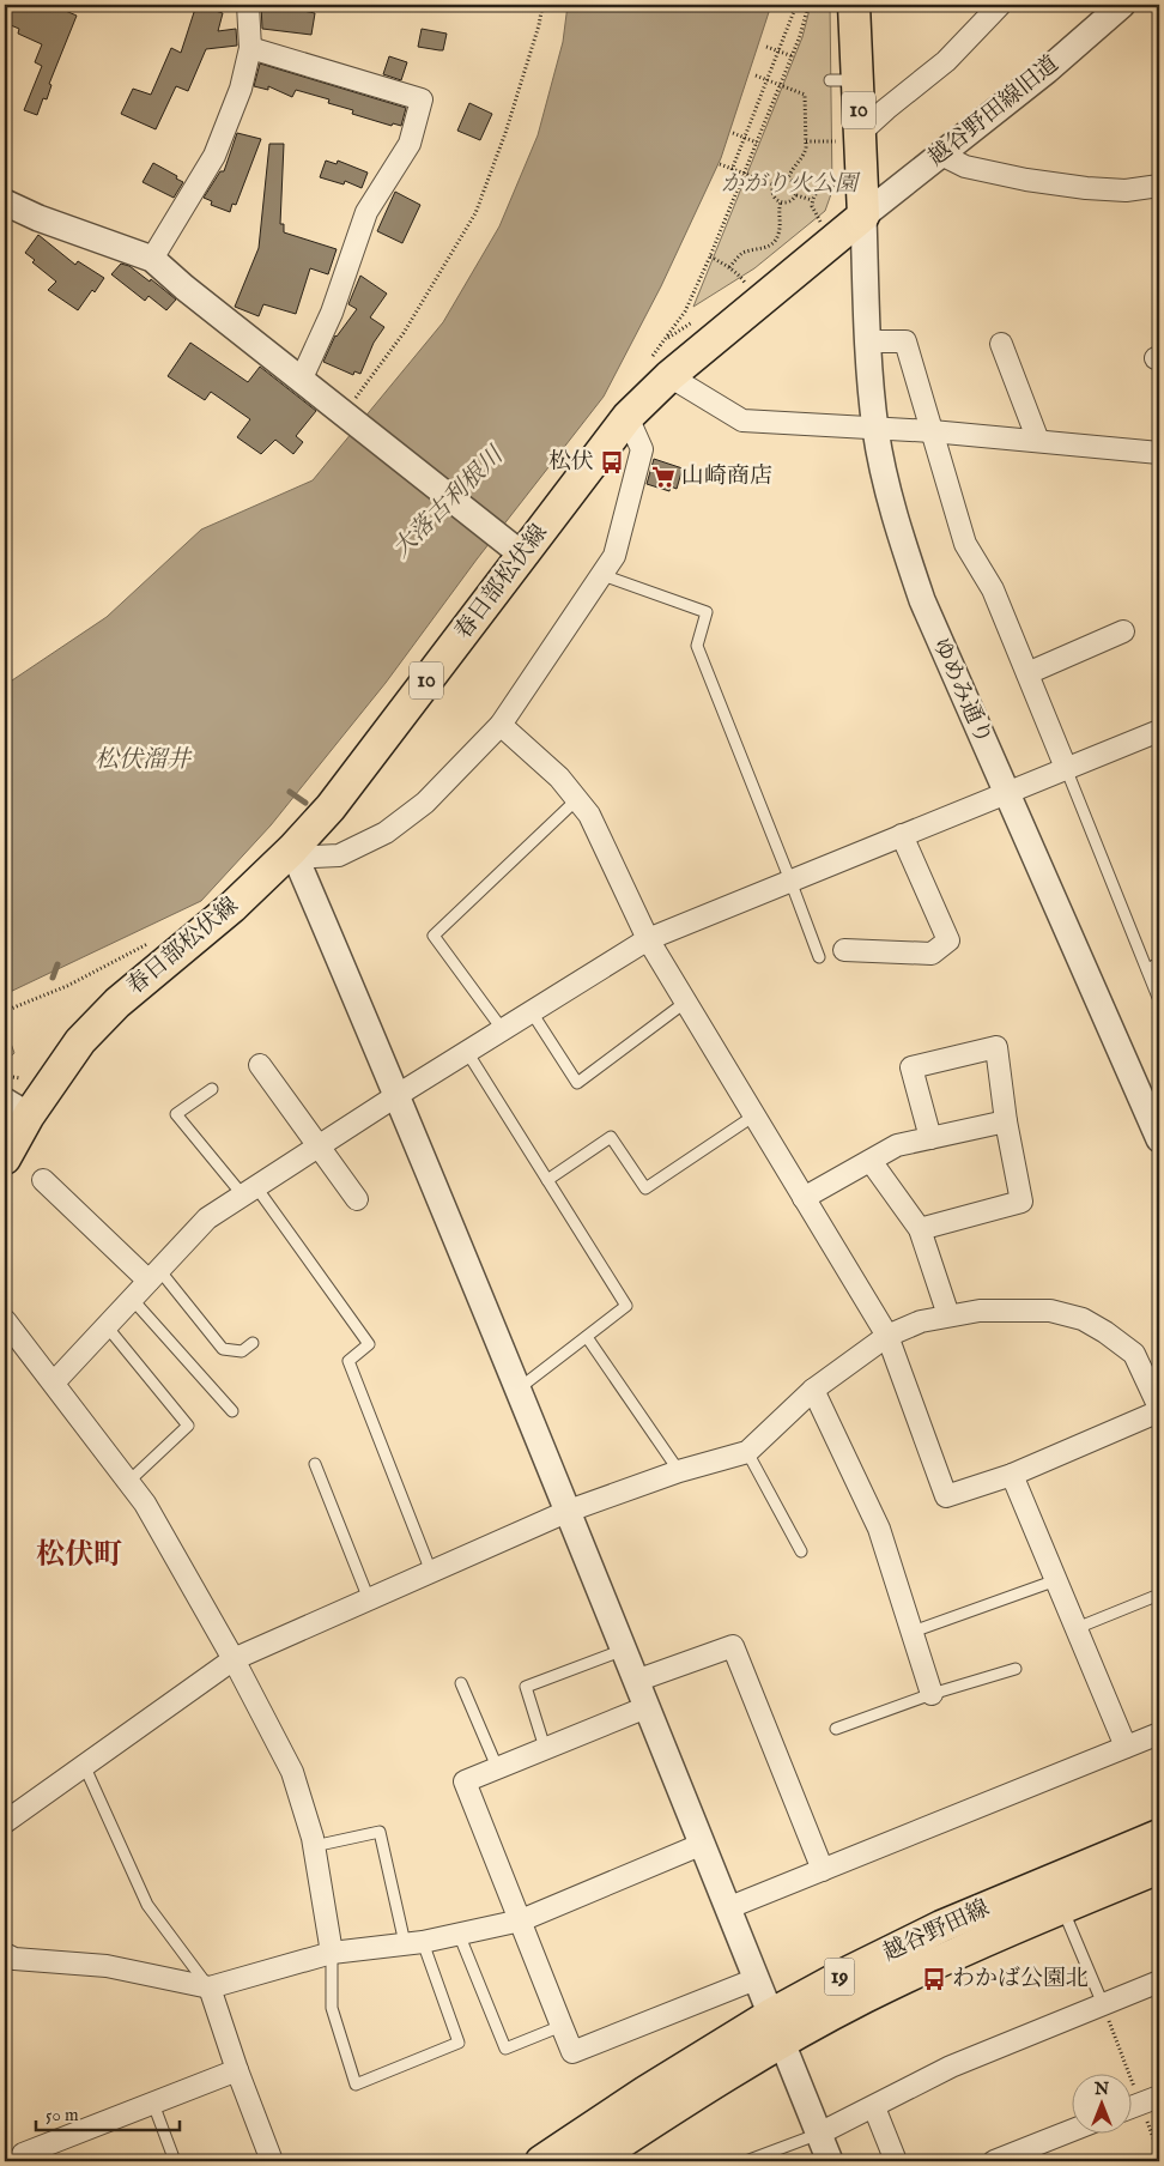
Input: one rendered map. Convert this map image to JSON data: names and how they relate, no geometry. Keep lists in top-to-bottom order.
{
  "streets": {
    "main road": [
      "10",
      "春日部松伏線",
      "越谷野田線",
      "19"
    ],
    "street": ["越谷野田線旧道", "ゆめみ通り"]
  },
  "crossings": [
    ["10", "越谷野田線旧道"],
    ["10", "春日部松伏線"],
    ["10", "ゆめみ通り"],
    ["越谷野田線旧道", "春日部松伏線"],
    ["越谷野田線旧道", "ゆめみ通り"],
    ["春日部松伏線", "ゆめみ通り"]
  ],
  "districts": ["松伏町"],
  "water": ["大落古利根川", "松伏溜井"],
  "parks": ["かがり火公園"],
  "places": {
    "bus stop": ["松伏", "わかば公園北"],
    "supermarket": ["山崎商店"]
  },
  "scale_bar": "50 m",
  "north": "top"
}
